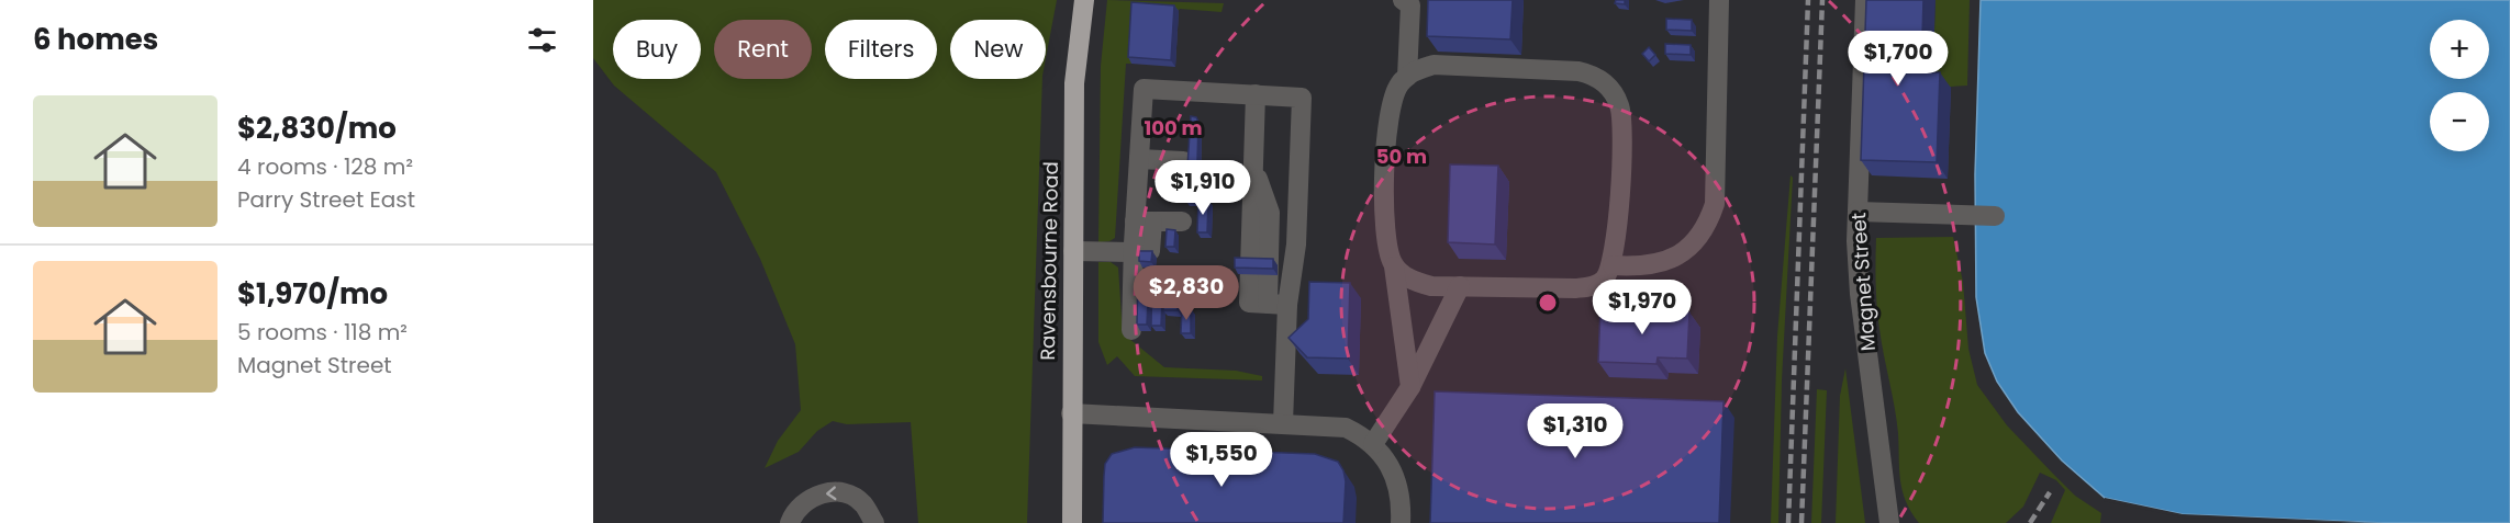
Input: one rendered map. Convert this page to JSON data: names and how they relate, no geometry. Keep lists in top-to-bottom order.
{
  "streets": {
    "highway": ["Ravensbourne Road"],
    "street": ["Magnet Street"]
  },
  "page": {
    "heading": "6 homes",
    "map_buttons": ["+", "−"],
    "chip": [
      "Buy",
      "Rent",
      "Filters",
      "New"
    ],
    "price": [
      "$1,700",
      "$1,910",
      "$2,830",
      "$1,970",
      "$1,310",
      "$1,550"
    ],
    "list": [
      {
        "name": "$2,830/mo",
        "note": "4 rooms · 128 m² · Parry Street East"
      },
      {
        "name": "$1,970/mo",
        "note": "5 rooms · 118 m² · Magnet Street"
      }
    ]
  },
  "rings": ["100 m", "50 m"]
}
